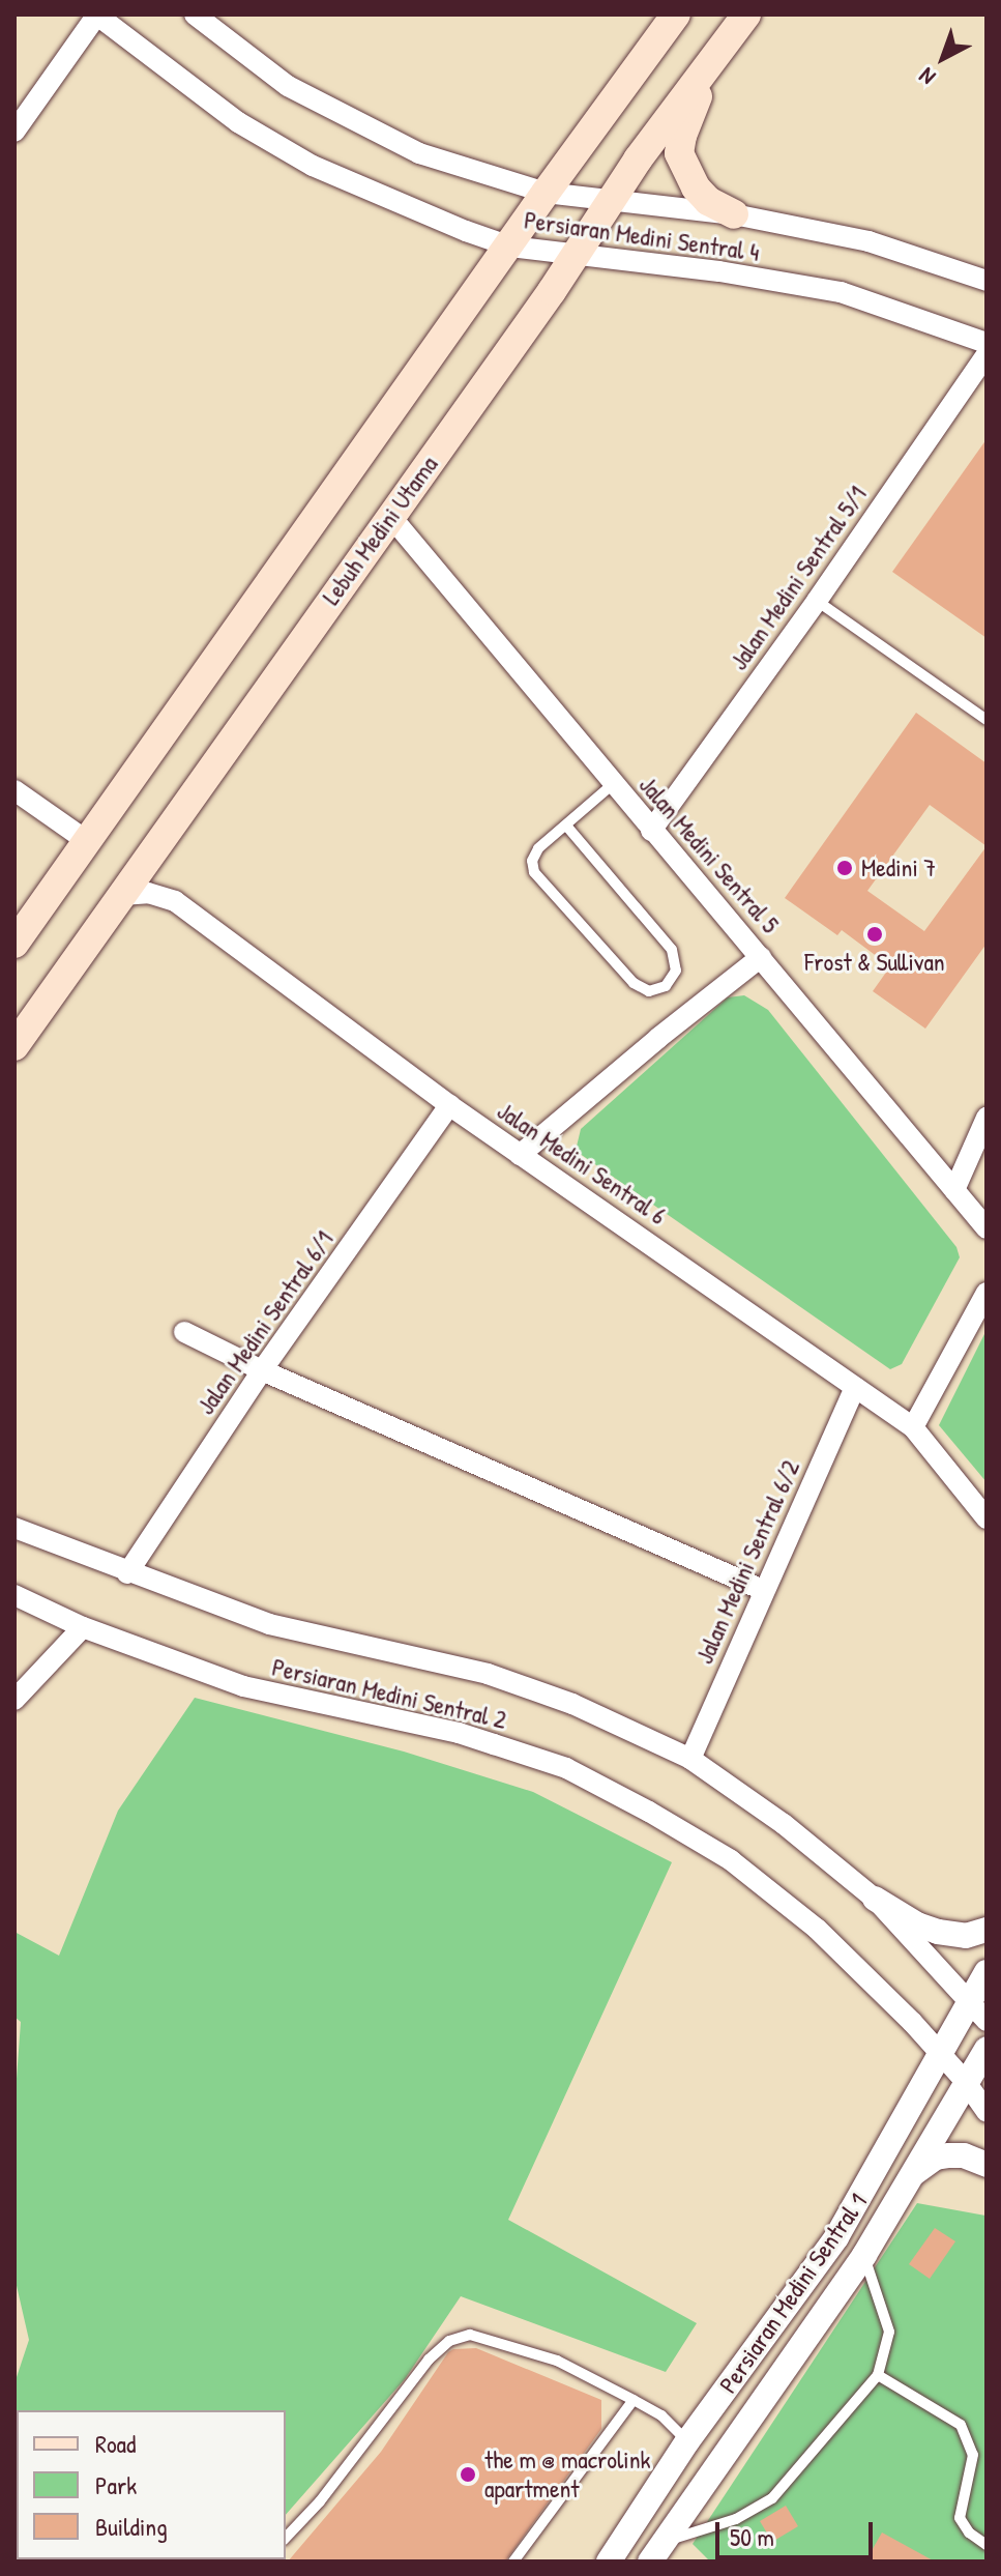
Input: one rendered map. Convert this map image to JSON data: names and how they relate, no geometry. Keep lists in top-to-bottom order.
{
  "streets": {
    "main road": ["Lebuh Medini Utama"],
    "street": [
      "Persiaran Medini Sentral 4",
      "Jalan Medini Sentral 5/1",
      "Jalan Medini Sentral 5",
      "Jalan Medini Sentral 6",
      "Jalan Medini Sentral 6/1",
      "Jalan Medini Sentral 6/2",
      "Persiaran Medini Sentral 2",
      "Persiaran Medini Sentral 1"
    ]
  },
  "crossings": [
    ["Persiaran Medini Sentral 4", "Lebuh Medini Utama"],
    ["Lebuh Medini Utama", "Jalan Medini Sentral 5"],
    ["Lebuh Medini Utama", "Jalan Medini Sentral 6"],
    ["Jalan Medini Sentral 5/1", "Jalan Medini Sentral 5"],
    ["Jalan Medini Sentral 6", "Jalan Medini Sentral 6/1"],
    ["Jalan Medini Sentral 6", "Jalan Medini Sentral 6/2"],
    ["Jalan Medini Sentral 6/1", "Persiaran Medini Sentral 2"],
    ["Jalan Medini Sentral 6/2", "Persiaran Medini Sentral 2"],
    ["Persiaran Medini Sentral 2", "Persiaran Medini Sentral 1"]
  ],
  "places": ["Medini 7", "Frost & Sullivan", "the m @ macrolink apartment"],
  "legend": ["Road", "Park", "Building"],
  "scale_bar": "50 m",
  "north": "bottom left"
}
